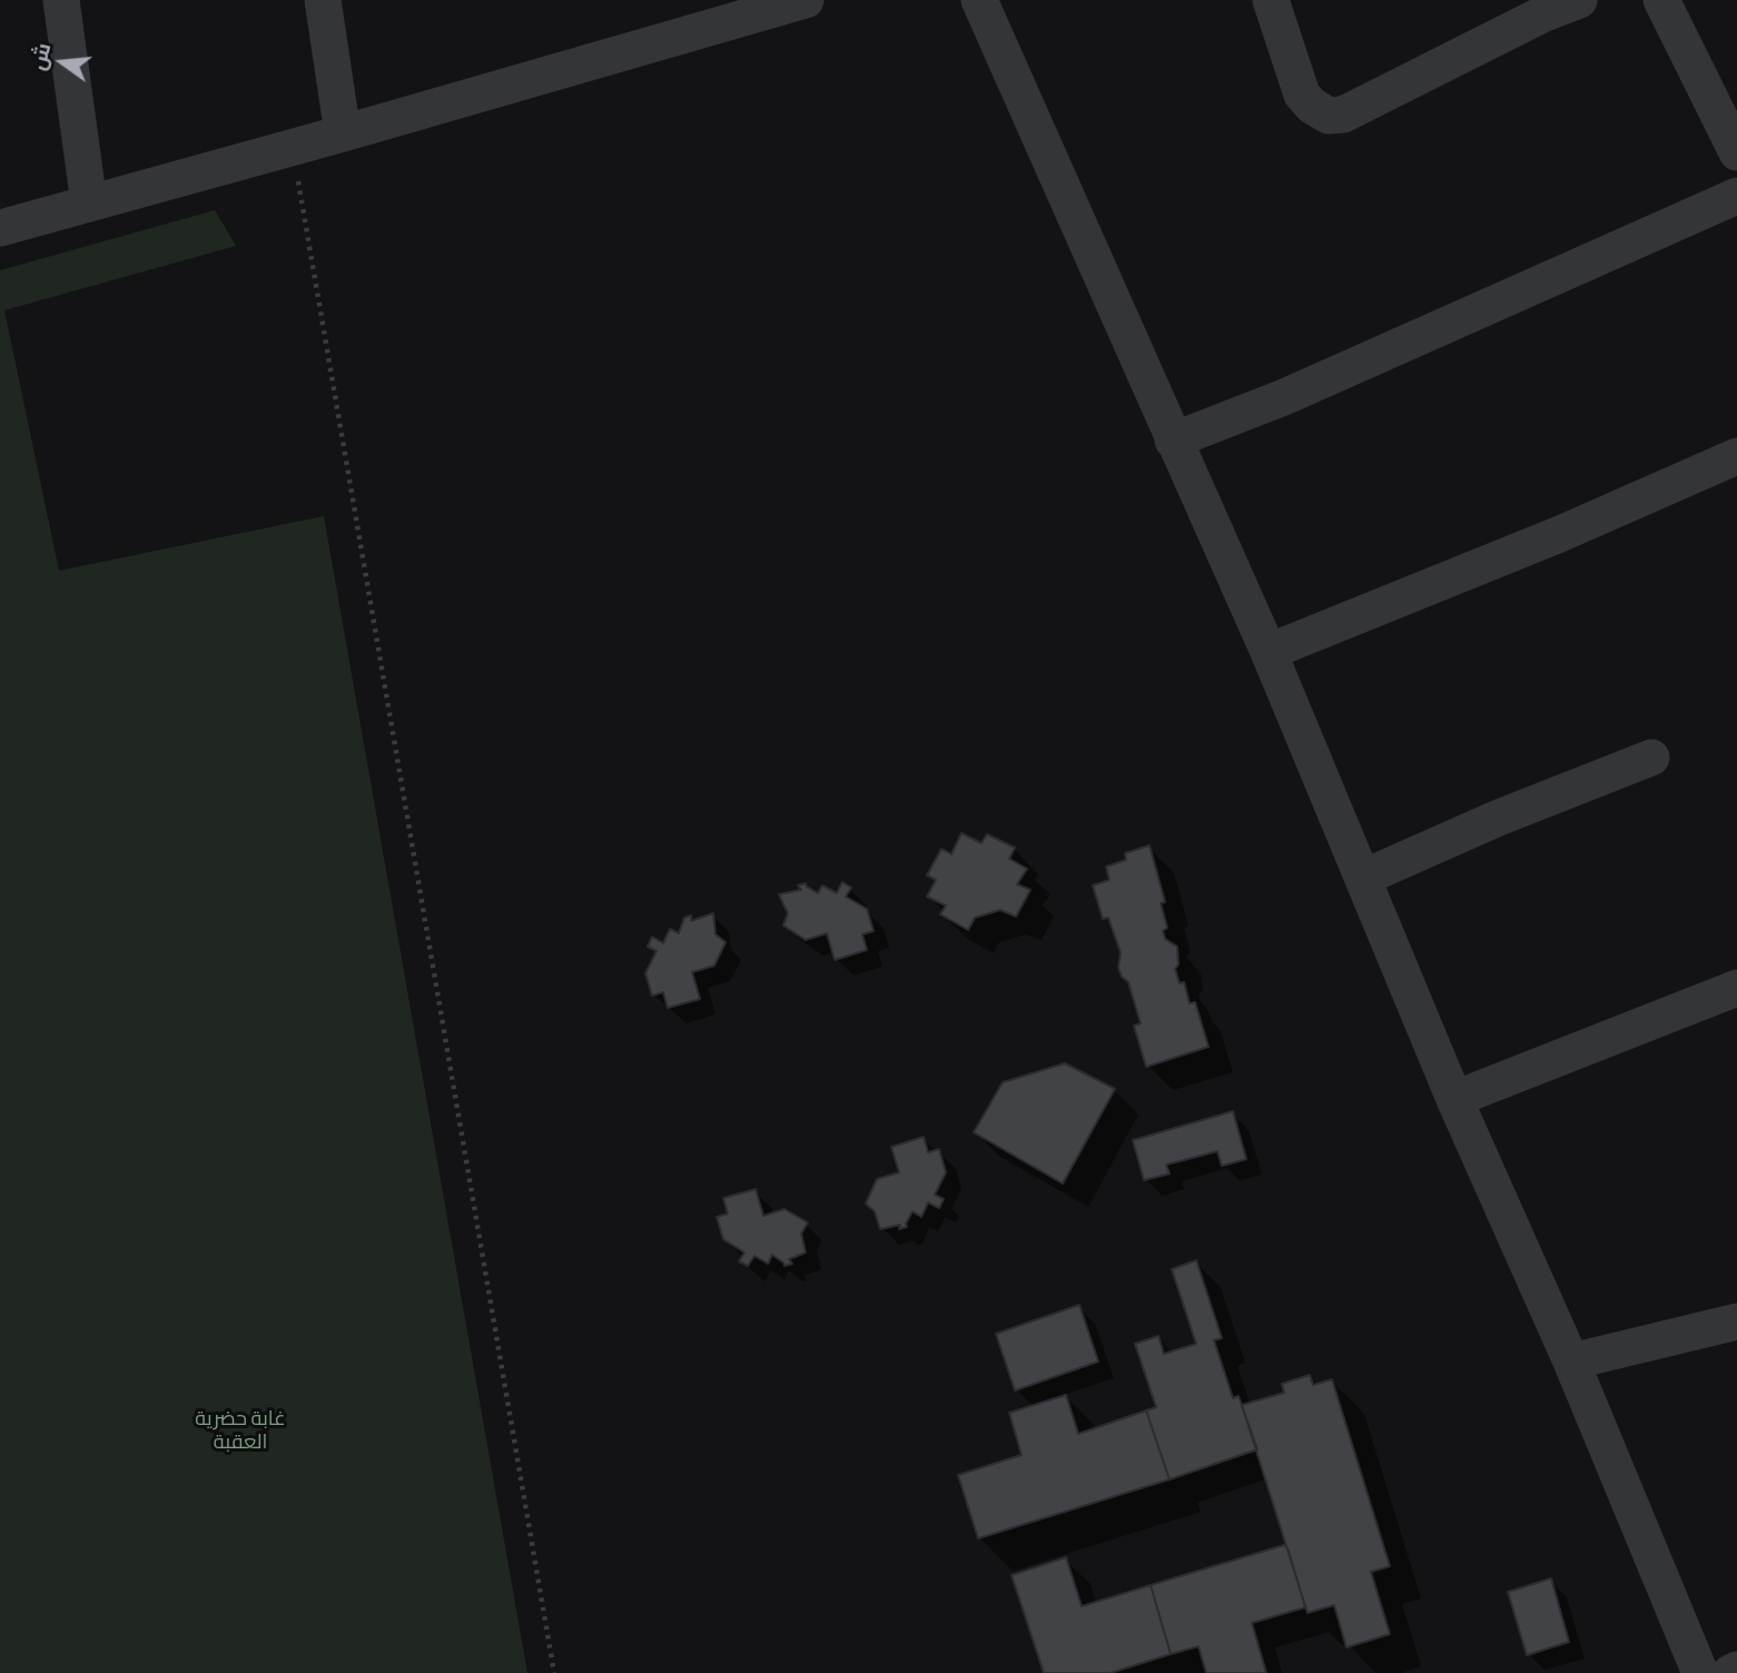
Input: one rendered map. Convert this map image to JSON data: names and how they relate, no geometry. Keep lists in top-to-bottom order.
{
  "parks": ["غابة حضرية العقبة"],
  "north": "left"
}
